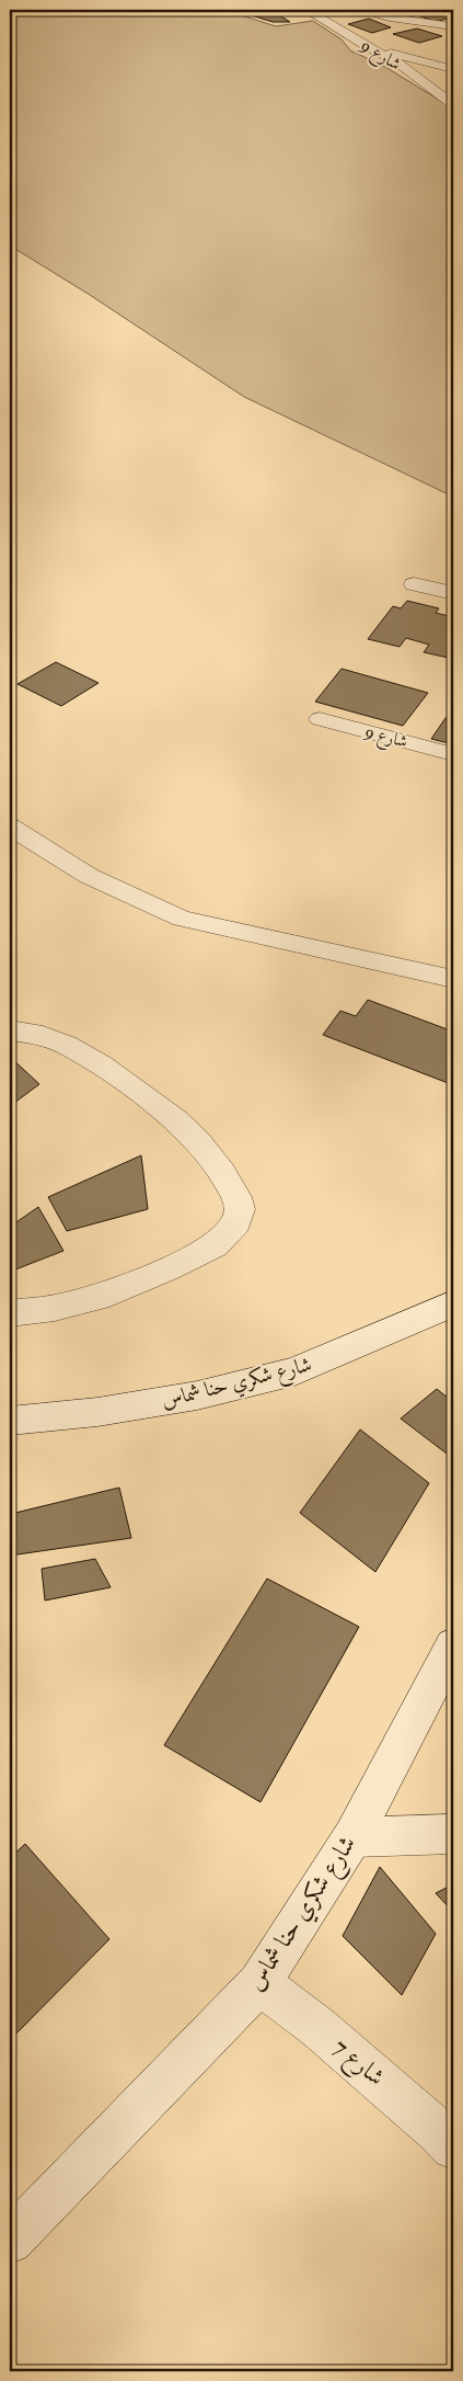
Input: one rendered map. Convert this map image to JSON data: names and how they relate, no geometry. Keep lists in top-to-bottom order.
{
  "streets": {
    "street": ["شارع 9", "شارع شكري حنا شماس", "شارع 7"]
  },
  "crossings": [
    ["شارع شكري حنا شماس", "شارع 7"]
  ]
}
